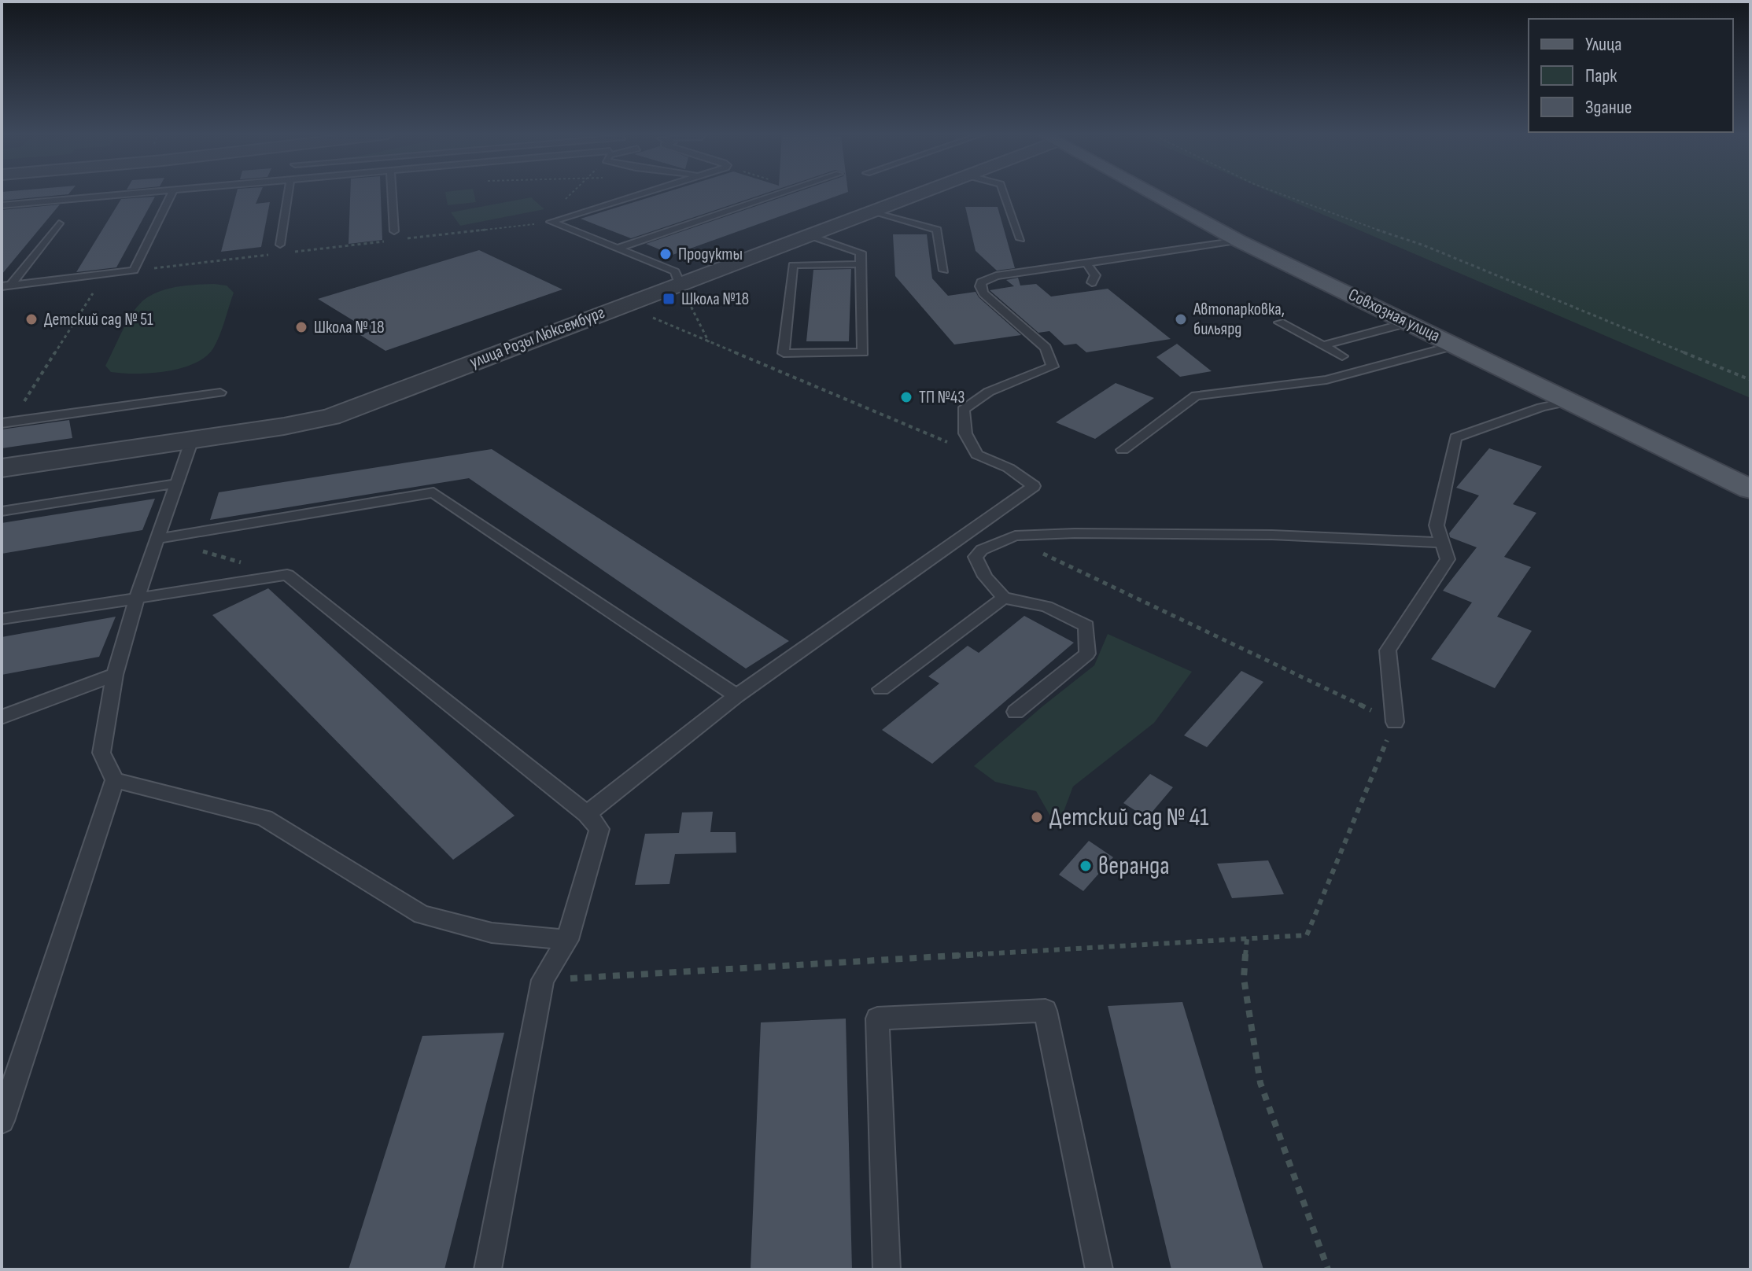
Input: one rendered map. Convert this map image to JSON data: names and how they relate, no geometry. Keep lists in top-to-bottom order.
{
  "streets": {
    "main road": ["Совхозная улица"],
    "street": ["улица Розы Люксембург"]
  },
  "places": {
    "other": [
      "Продукты",
      "Детский сад № 51",
      "Автопарковка, бильярд",
      "Школа № 18",
      "ТП №43",
      "Детский сад № 41",
      "веранда"
    ],
    "transit": ["Школа №18"]
  },
  "legend": ["Улица", "Парк", "Здание"]
}
